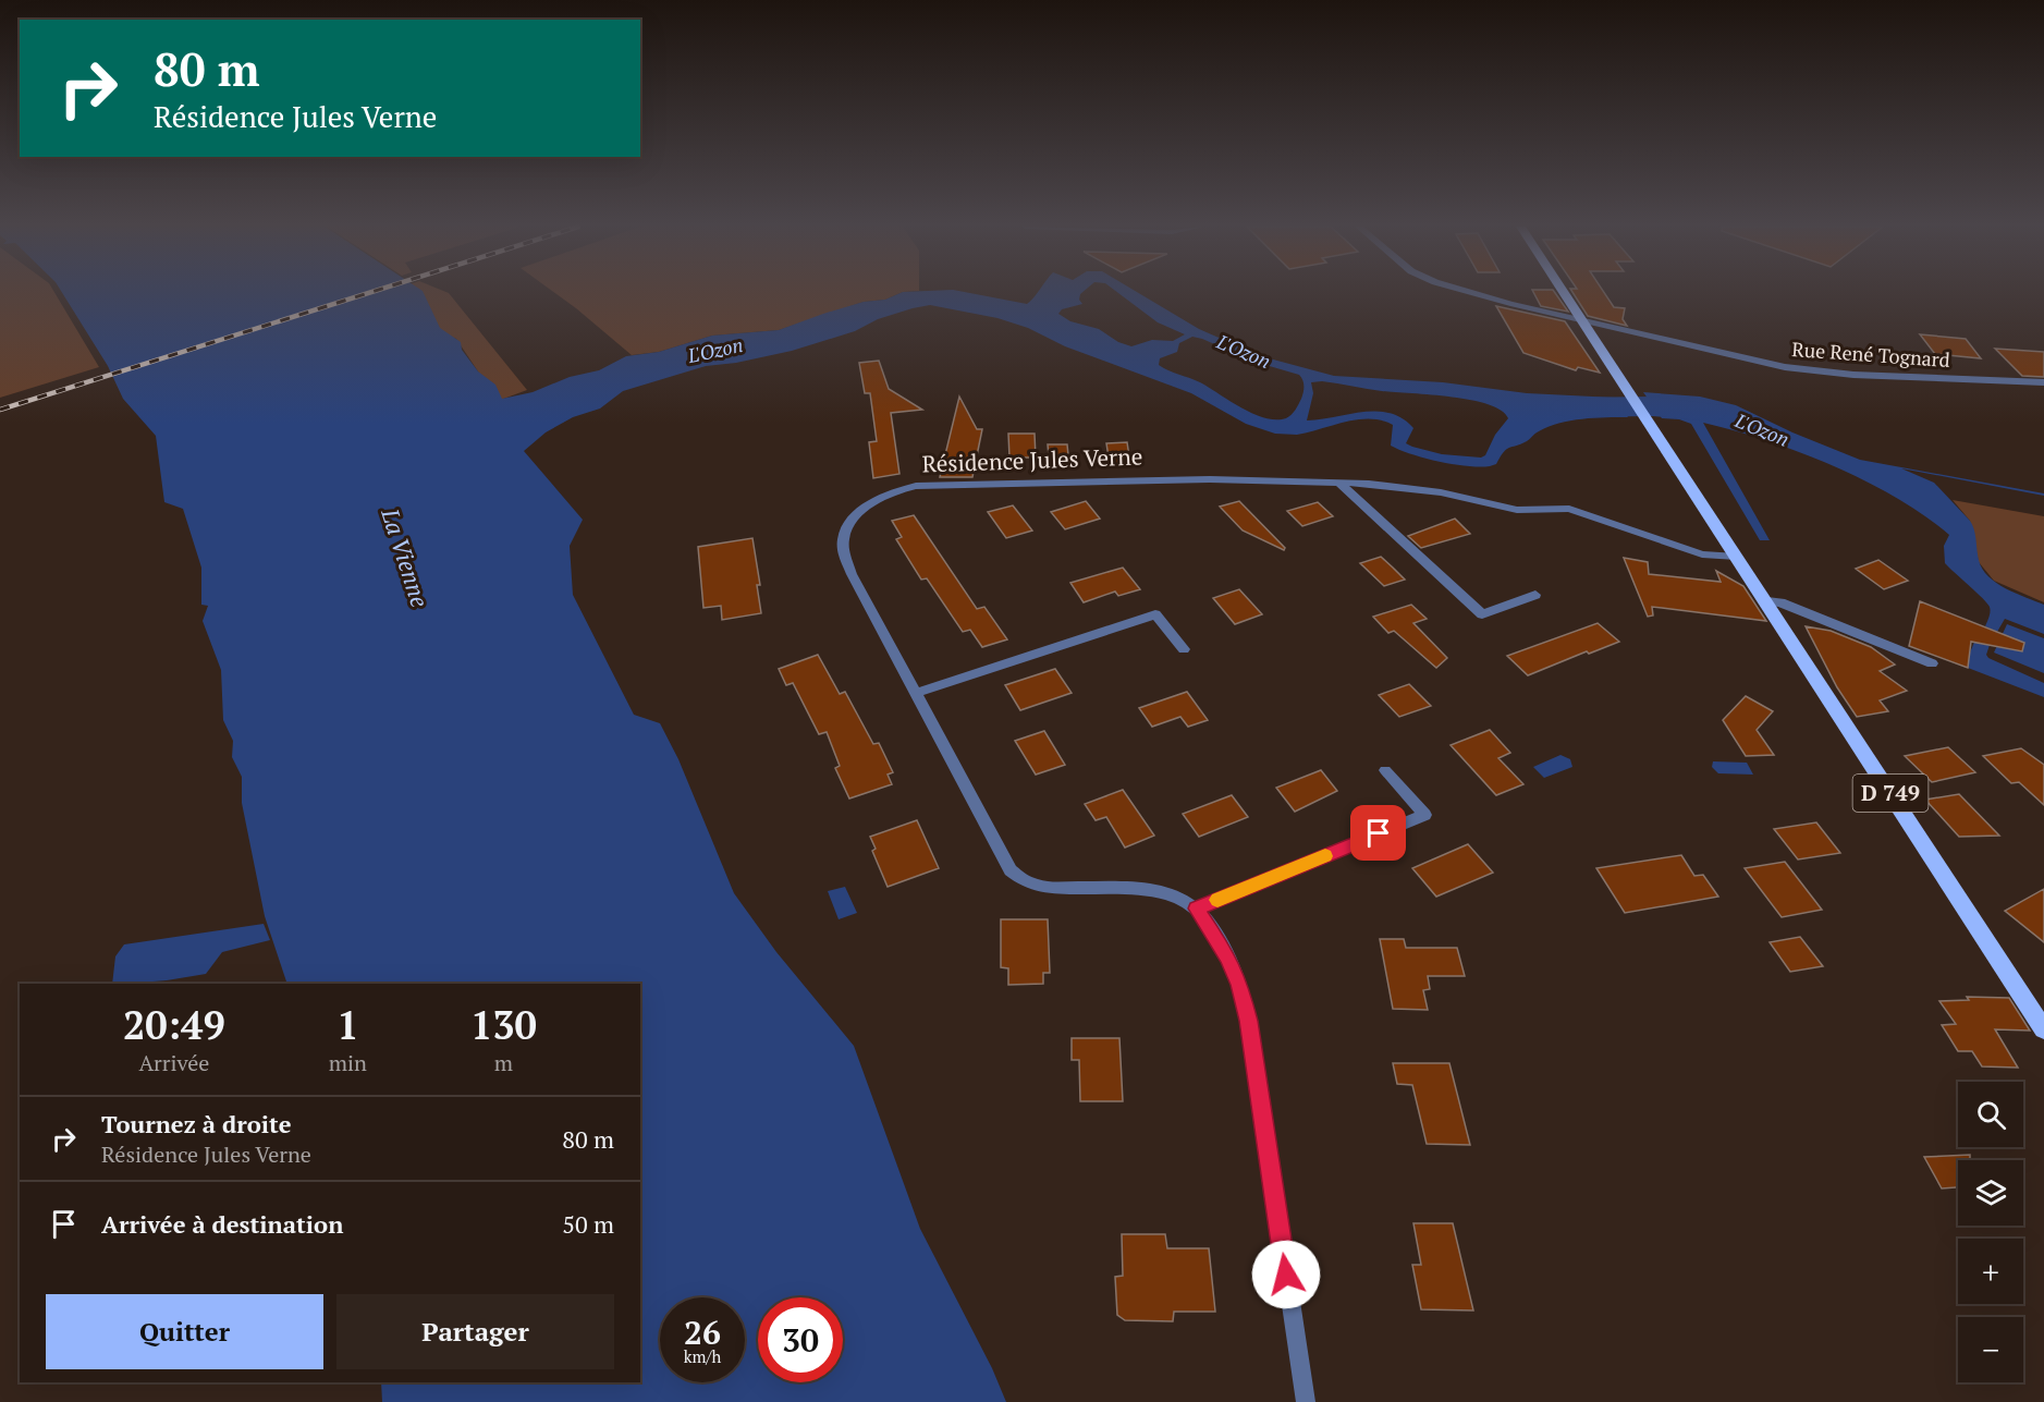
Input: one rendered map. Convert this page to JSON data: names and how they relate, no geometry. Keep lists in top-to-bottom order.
{
  "streets": {
    "main road": ["D 749"],
    "street": ["Rue René Tognard", "Résidence Jules Verne"]
  },
  "crossings": [
    ["Rue René Tognard", "D 749"],
    ["Résidence Jules Verne", "D 749"]
  ],
  "water": ["L'Ozon", "La Vienne"],
  "page": {
    "turn": ["80 m", "Résidence Jules Verne"],
    "eta": [
      "20:49",
      "Arrivée",
      "1",
      "min",
      "130",
      "m"
    ],
    "map_buttons": ["+", "−"],
    "list": [
      {
        "name": "Tournez à droite",
        "note": "Résidence Jules Verne",
        "value": "80 m"
      },
      {
        "name": "Arrivée à destination",
        "value": "50 m"
      }
    ],
    "buttons": ["Quitter", "Partager"],
    "speed": "26 km/h",
    "limit": "30"
  }
}
